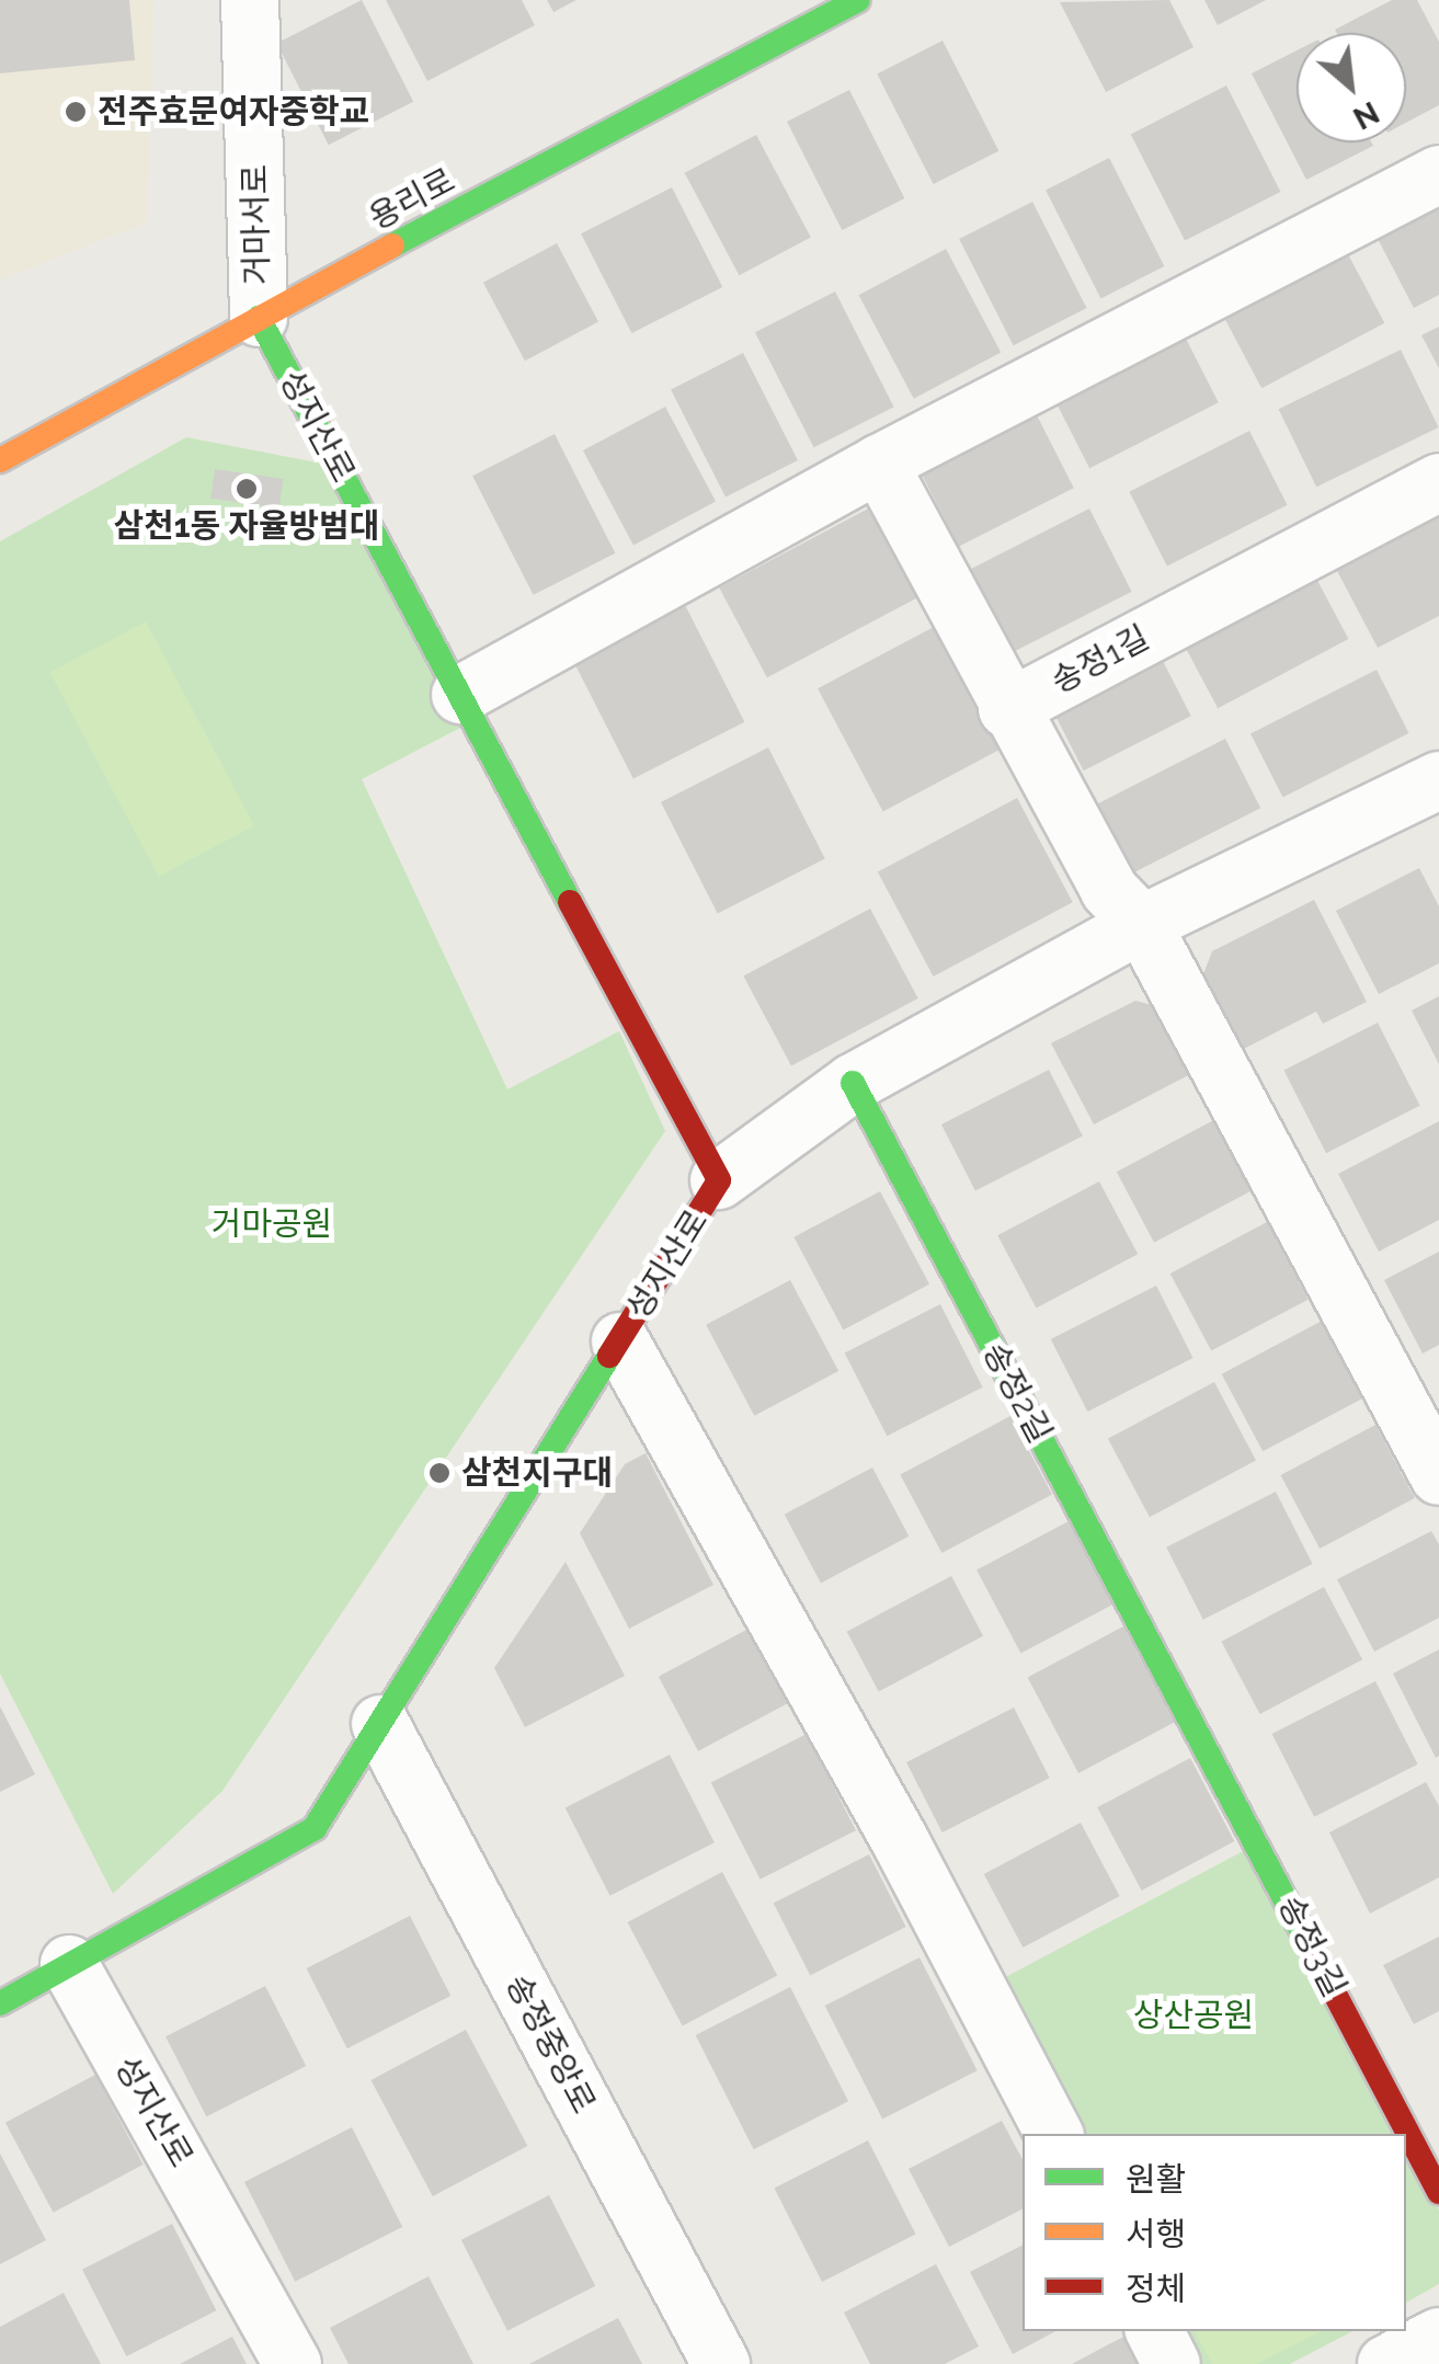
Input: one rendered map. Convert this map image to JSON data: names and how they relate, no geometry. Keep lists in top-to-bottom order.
{
  "streets": {
    "street": [
      "용리로",
      "거마서로",
      "성지산로",
      "송정1길",
      "송정2길",
      "송정3길",
      "송정중앙로"
    ]
  },
  "crossings": [
    ["용리로", "거마서로"],
    ["용리로", "성지산로"],
    ["거마서로", "성지산로"],
    ["성지산로", "송정중앙로"],
    ["송정2길", "송정3길"]
  ],
  "parks": ["거마공원", "상산공원"],
  "places": ["전주효문여자중학교", "삼천1동 자율방범대", "삼천지구대"],
  "legend": ["원활", "서행", "정체"],
  "north": "bottom right"
}
